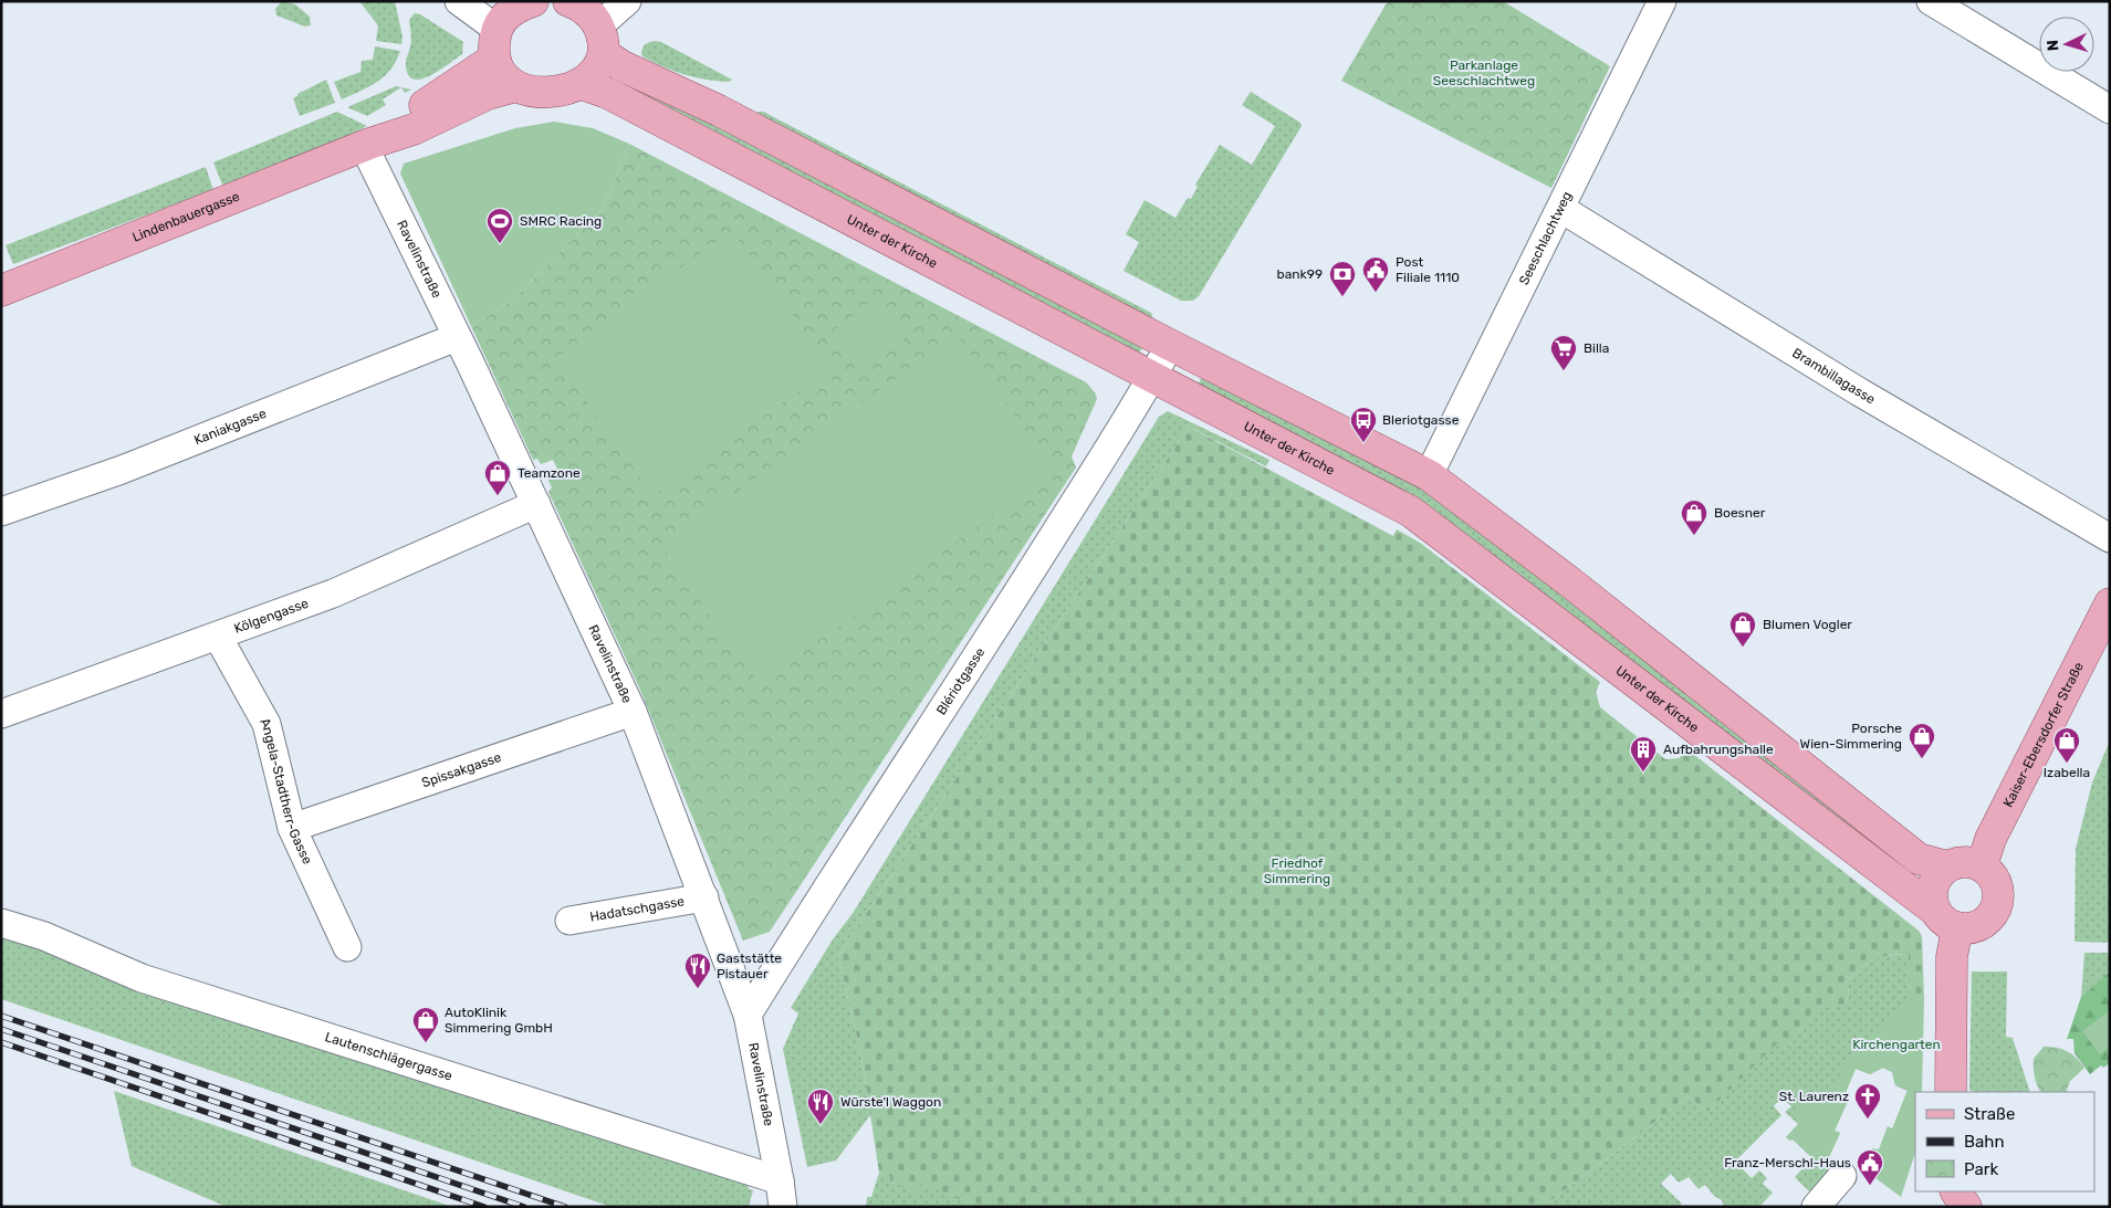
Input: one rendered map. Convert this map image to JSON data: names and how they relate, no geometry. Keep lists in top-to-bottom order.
{
  "streets": {
    "main road": ["Lindenbauergasse", "Unter der Kirche", "Kaiser-Ebersdorfer Straße"],
    "street": [
      "Seeschlachtweg",
      "Ravelinstraße",
      "Brambillagasse",
      "Kaniakgasse",
      "Kölgengasse",
      "Blériotgasse",
      "Spissakgasse",
      "Angela-Stadtherr-Gasse",
      "Hadatschgasse",
      "Lautenschlägergasse"
    ]
  },
  "crossings": [
    ["Lindenbauergasse", "Ravelinstraße"],
    ["Seeschlachtweg", "Brambillagasse"],
    ["Unter der Kirche", "Blériotgasse"],
    ["Unter der Kirche", "Kaiser-Ebersdorfer Straße"],
    ["Ravelinstraße", "Kaniakgasse"],
    ["Ravelinstraße", "Kölgengasse"],
    ["Ravelinstraße", "Blériotgasse"],
    ["Ravelinstraße", "Spissakgasse"],
    ["Ravelinstraße", "Hadatschgasse"],
    ["Ravelinstraße", "Lautenschlägergasse"],
    ["Kölgengasse", "Angela-Stadtherr-Gasse"],
    ["Spissakgasse", "Angela-Stadtherr-Gasse"]
  ],
  "parks": ["Parkanlage Seeschlachtweg", "Friedhof Simmering", "Kirchengarten"],
  "places": {
    "sports": ["SMRC Racing"],
    "public building": ["Post Filiale 1110", "Franz-Merschl-Haus"],
    "bank": ["bank99"],
    "supermarket": ["Billa"],
    "bus stop": ["Bleriotgasse"],
    "shop": [
      "Teamzone",
      "Boesner",
      "Blumen Vogler",
      "Porsche Wien-Simmering",
      "Izabella",
      "AutoKlinik Simmering GmbH"
    ],
    "building": ["Aufbahrungshalle"],
    "restaurant": ["Gaststätte Pistauer", "Würste'l Waggon"],
    "church": ["St. Laurenz"]
  },
  "legend": ["Straße", "Bahn", "Park"],
  "north": "left"
}
